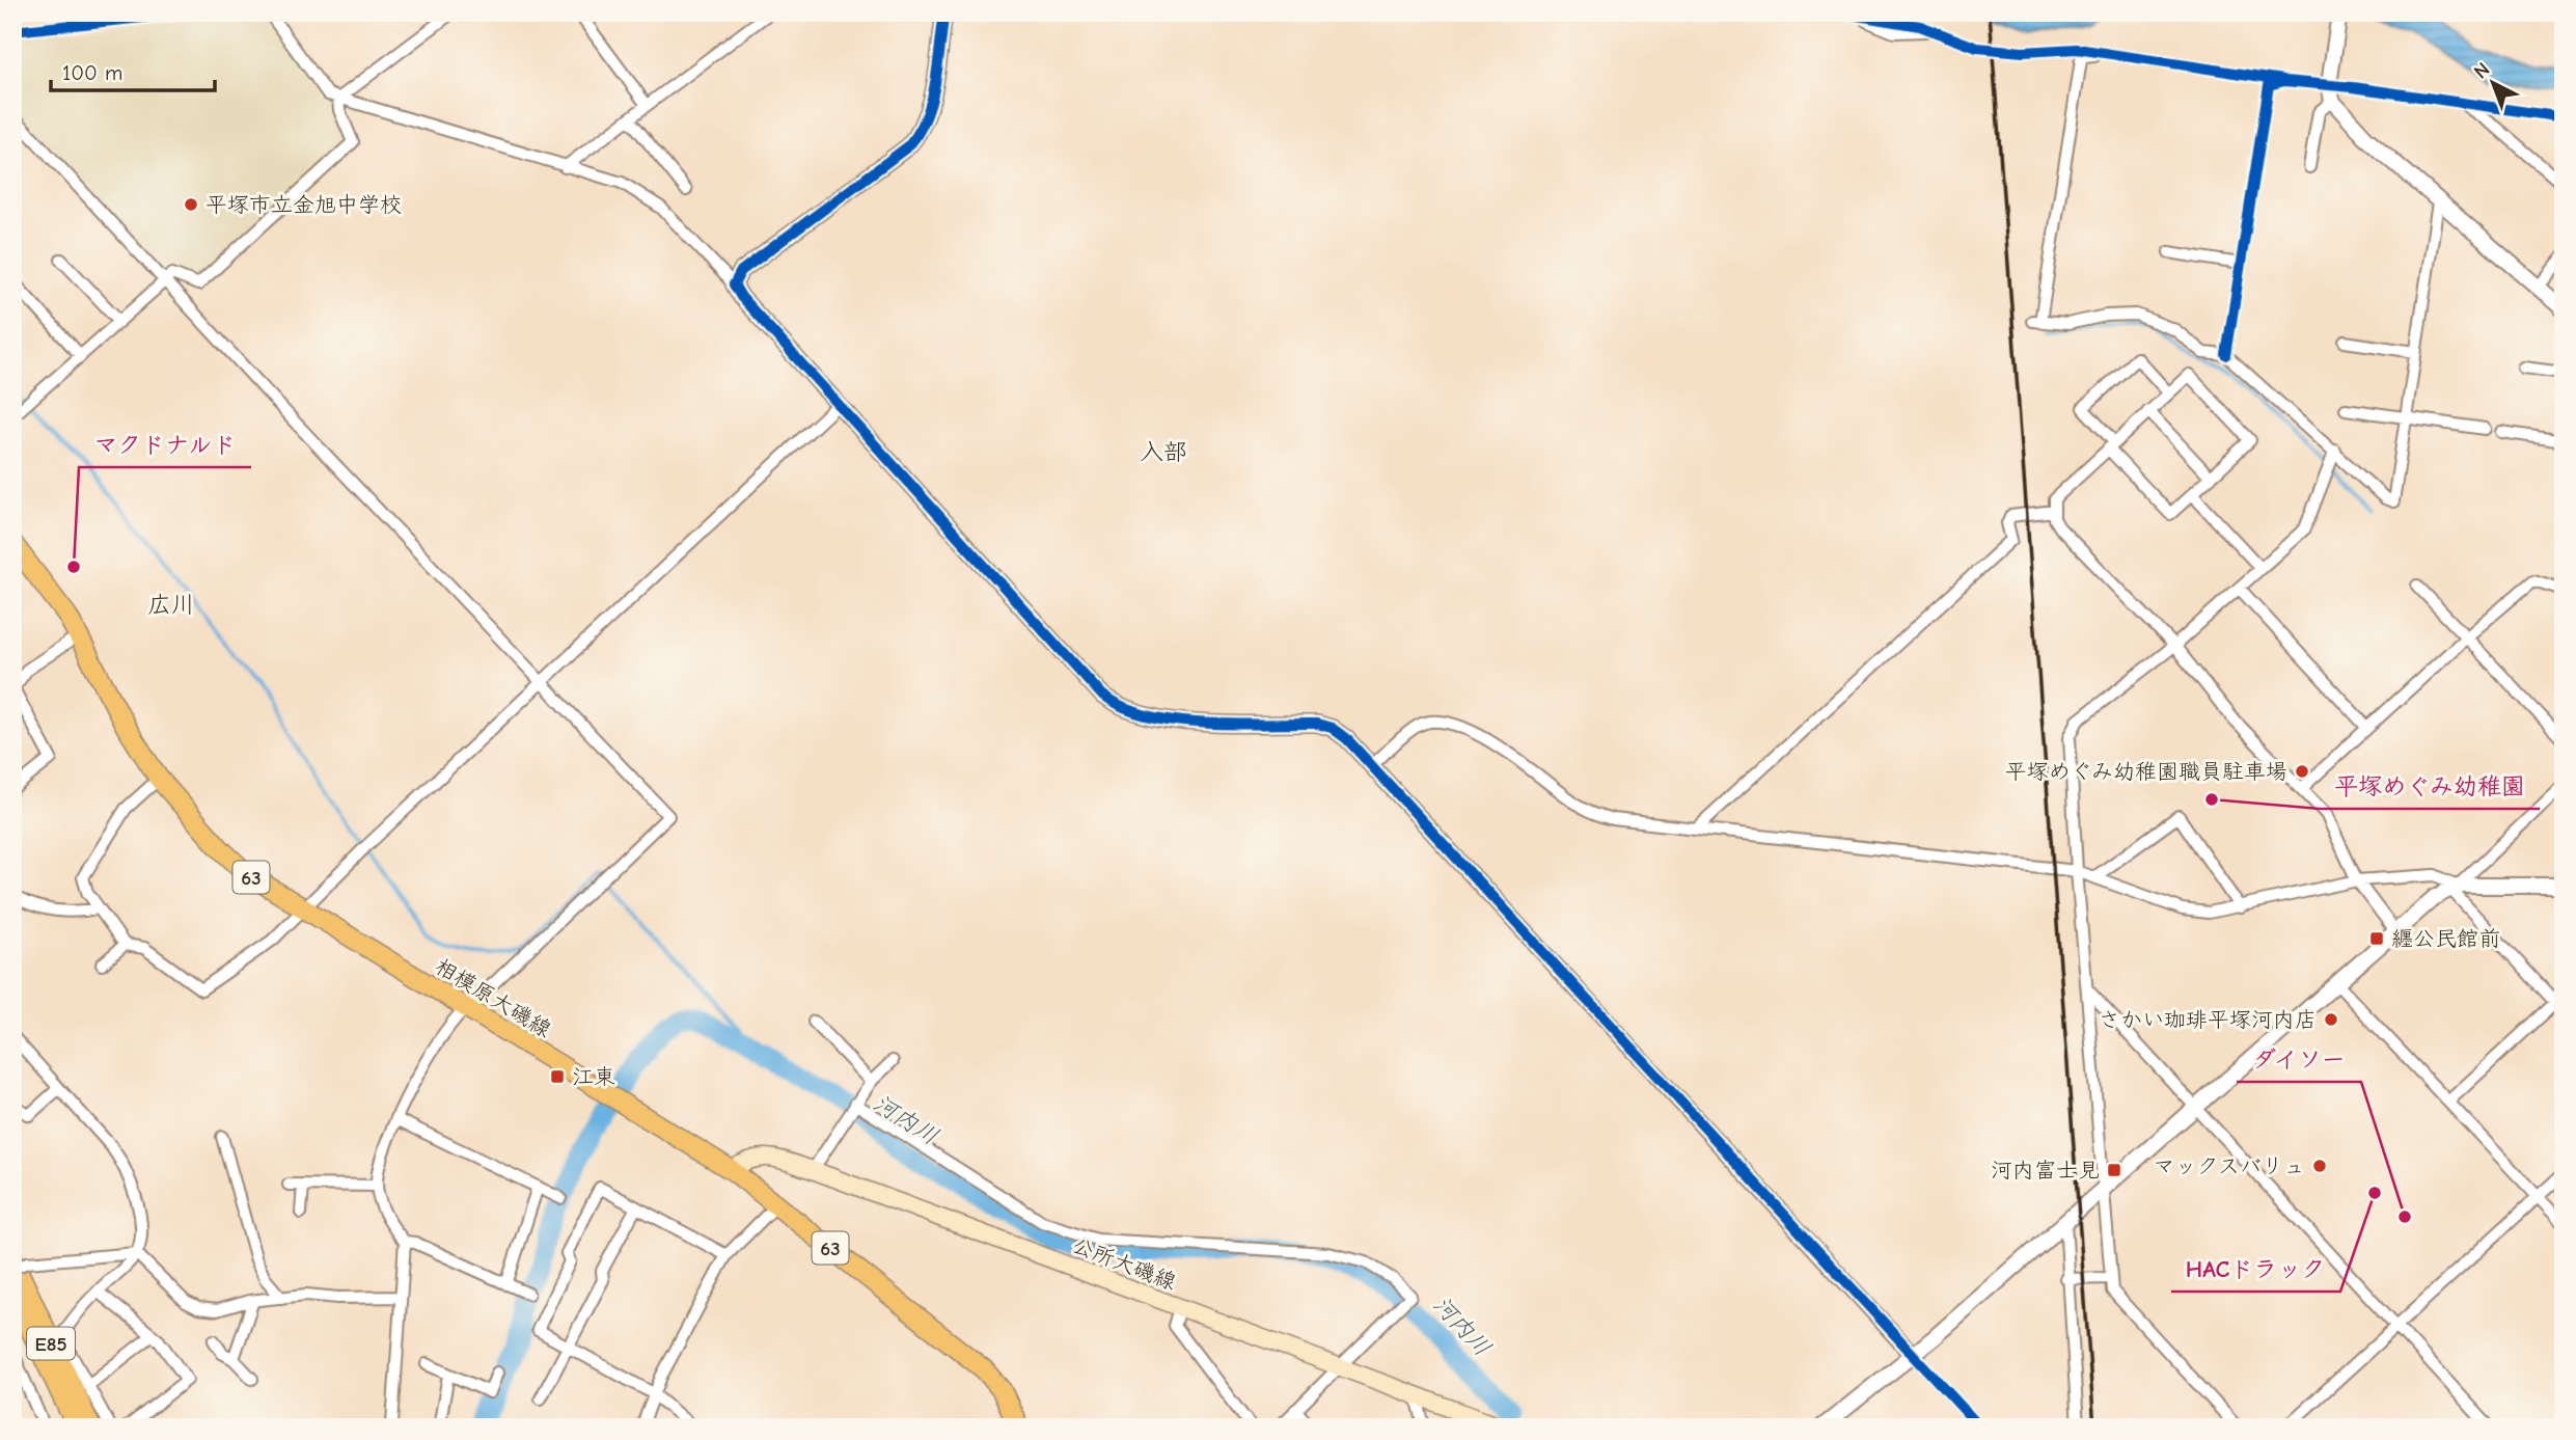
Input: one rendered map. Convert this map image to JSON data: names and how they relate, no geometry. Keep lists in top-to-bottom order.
{
  "streets": {
    "main road": [
      "63",
      "相模原大磯線",
      "公所大磯線",
      "E85"
    ]
  },
  "crossings": [
    ["相模原大磯線", "公所大磯線"]
  ],
  "districts": ["入部", "広川"],
  "water": ["河内川"],
  "places": {
    "other": [
      "平塚市立金旭中学校",
      "マクドナルド",
      "平塚めぐみ幼稚園職員駐車場",
      "平塚めぐみ幼稚園",
      "さかい珈琲平塚河内店",
      "マックスバリュ",
      "HACドラック",
      "ダイソー"
    ],
    "transit": ["纒公民館前", "江東", "河内富士見"]
  },
  "scale_bar": "100 m",
  "north": "top left"
}
